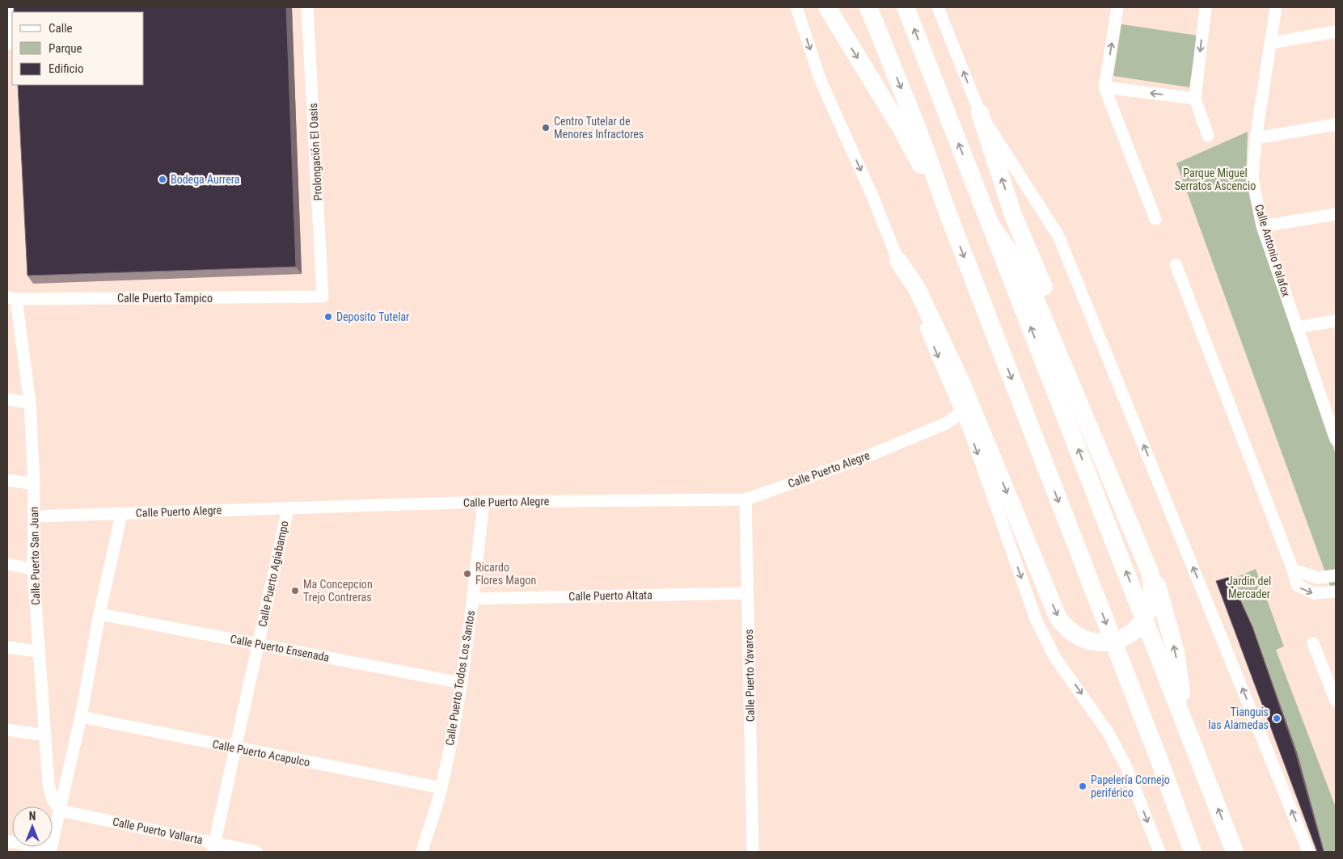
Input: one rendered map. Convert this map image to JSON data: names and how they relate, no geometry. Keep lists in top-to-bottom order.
{
  "streets": {
    "street": [
      "Prolongación El Oasis",
      "Calle Antonio Palafox",
      "Calle Puerto Tampico",
      "Calle Puerto Alegre",
      "Calle Puerto San Juan",
      "Calle Puerto Agiabampo",
      "Calle Puerto Altata",
      "Calle Puerto Ensenada",
      "Calle Puerto Yavaros",
      "Calle Puerto Todos Los Santos",
      "Calle Puerto Acapulco",
      "Calle Puerto Vallarta"
    ]
  },
  "crossings": [
    ["Prolongación El Oasis", "Calle Puerto Tampico"],
    ["Calle Puerto Tampico", "Calle Puerto San Juan"],
    ["Calle Puerto Alegre", "Calle Puerto San Juan"],
    ["Calle Puerto Alegre", "Calle Puerto Agiabampo"],
    ["Calle Puerto Alegre", "Calle Puerto Yavaros"],
    ["Calle Puerto Alegre", "Calle Puerto Todos Los Santos"],
    ["Calle Puerto San Juan", "Calle Puerto Vallarta"],
    ["Calle Puerto Agiabampo", "Calle Puerto Ensenada"],
    ["Calle Puerto Agiabampo", "Calle Puerto Acapulco"],
    ["Calle Puerto Agiabampo", "Calle Puerto Vallarta"],
    ["Calle Puerto Altata", "Calle Puerto Yavaros"],
    ["Calle Puerto Altata", "Calle Puerto Todos Los Santos"],
    ["Calle Puerto Ensenada", "Calle Puerto Todos Los Santos"],
    ["Calle Puerto Todos Los Santos", "Calle Puerto Acapulco"]
  ],
  "parks": ["Parque Miguel Serratos Ascencio", "Jardin del Mercader"],
  "places": [
    "Centro Tutelar de Menores Infractores",
    "Bodega Aurrera",
    "Deposito Tutelar",
    "Ricardo Flores Magon",
    "Ma Concepcion Trejo Contreras",
    "Tianguis las Alamedas",
    "Papelería Cornejo periférico"
  ],
  "legend": ["Calle", "Parque", "Edificio"],
  "north": "top"
}
